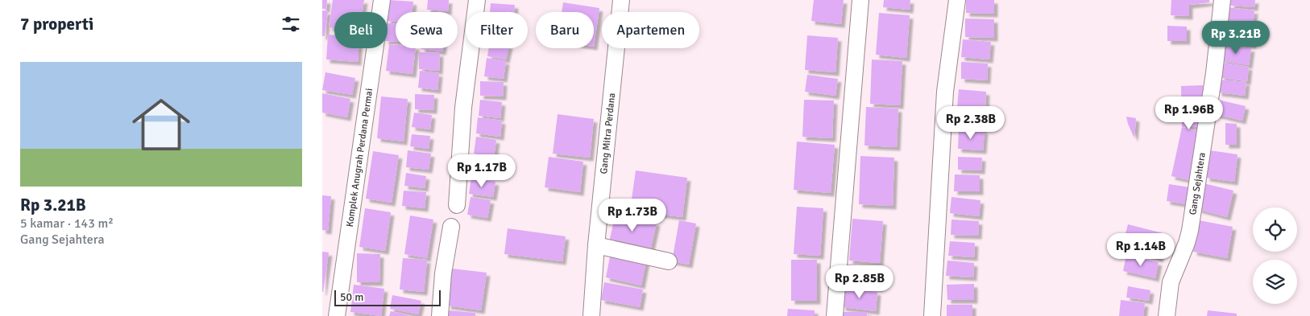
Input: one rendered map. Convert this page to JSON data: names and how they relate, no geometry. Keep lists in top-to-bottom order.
{
  "streets": {
    "street": ["Gang Mitra Perdana", "Komplek Anugrah Perdana Permai", "Gang Sejahtera"]
  },
  "scale_bar": "50 m",
  "page": {
    "heading": "7 properti",
    "chip": [
      "Beli",
      "Sewa",
      "Filter",
      "Baru",
      "Apartemen"
    ],
    "price": [
      "Rp 3.21B",
      "Rp 1.96B",
      "Rp 2.38B",
      "Rp 1.17B",
      "Rp 1.73B",
      "Rp 1.14B",
      "Rp 2.85B"
    ],
    "list": [
      {
        "name": "Rp 3.21B",
        "note": "5 kamar · 143 m² · Gang Sejahtera"
      }
    ],
    "scale": "50 m"
  }
}
